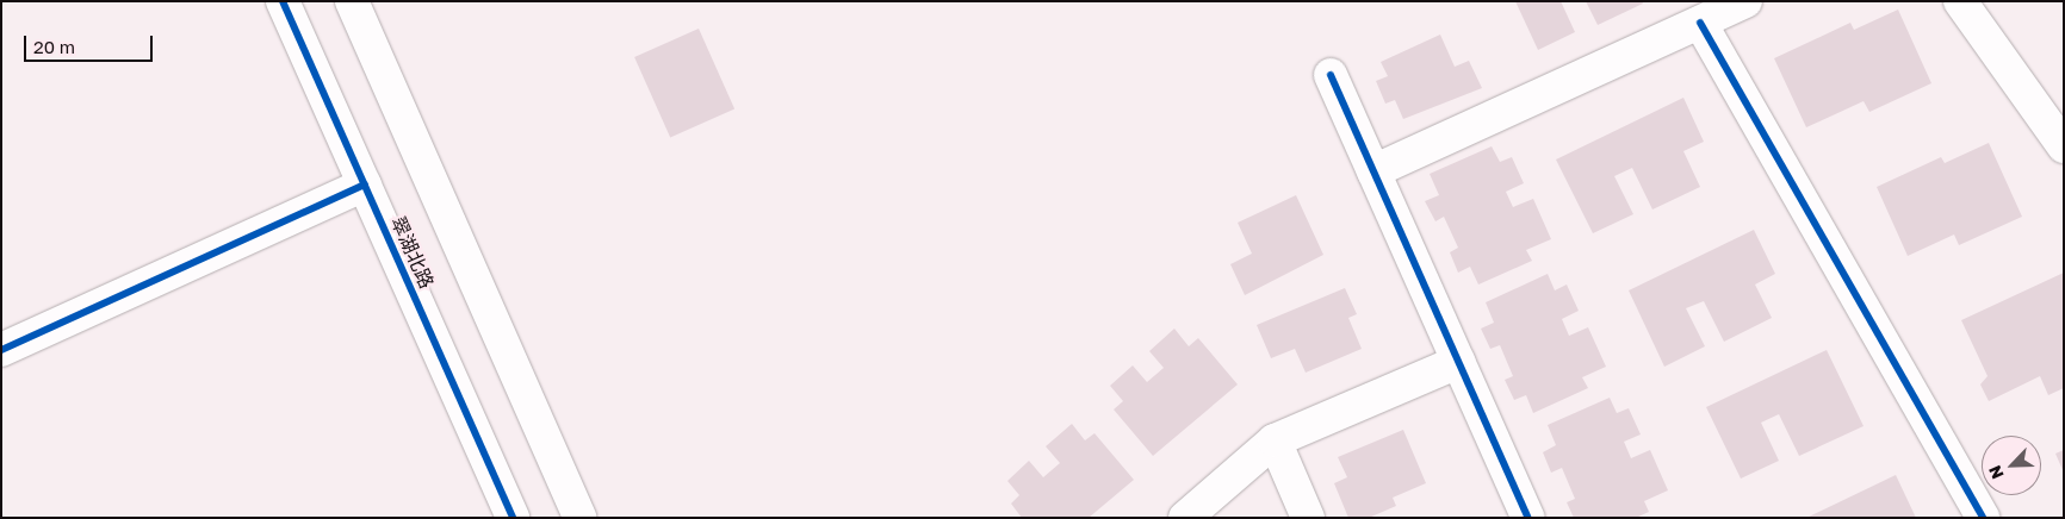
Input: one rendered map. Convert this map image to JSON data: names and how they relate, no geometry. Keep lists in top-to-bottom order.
{
  "streets": {
    "street": ["翠湖北路"]
  },
  "scale_bar": "20 m",
  "north": "bottom left"
}
